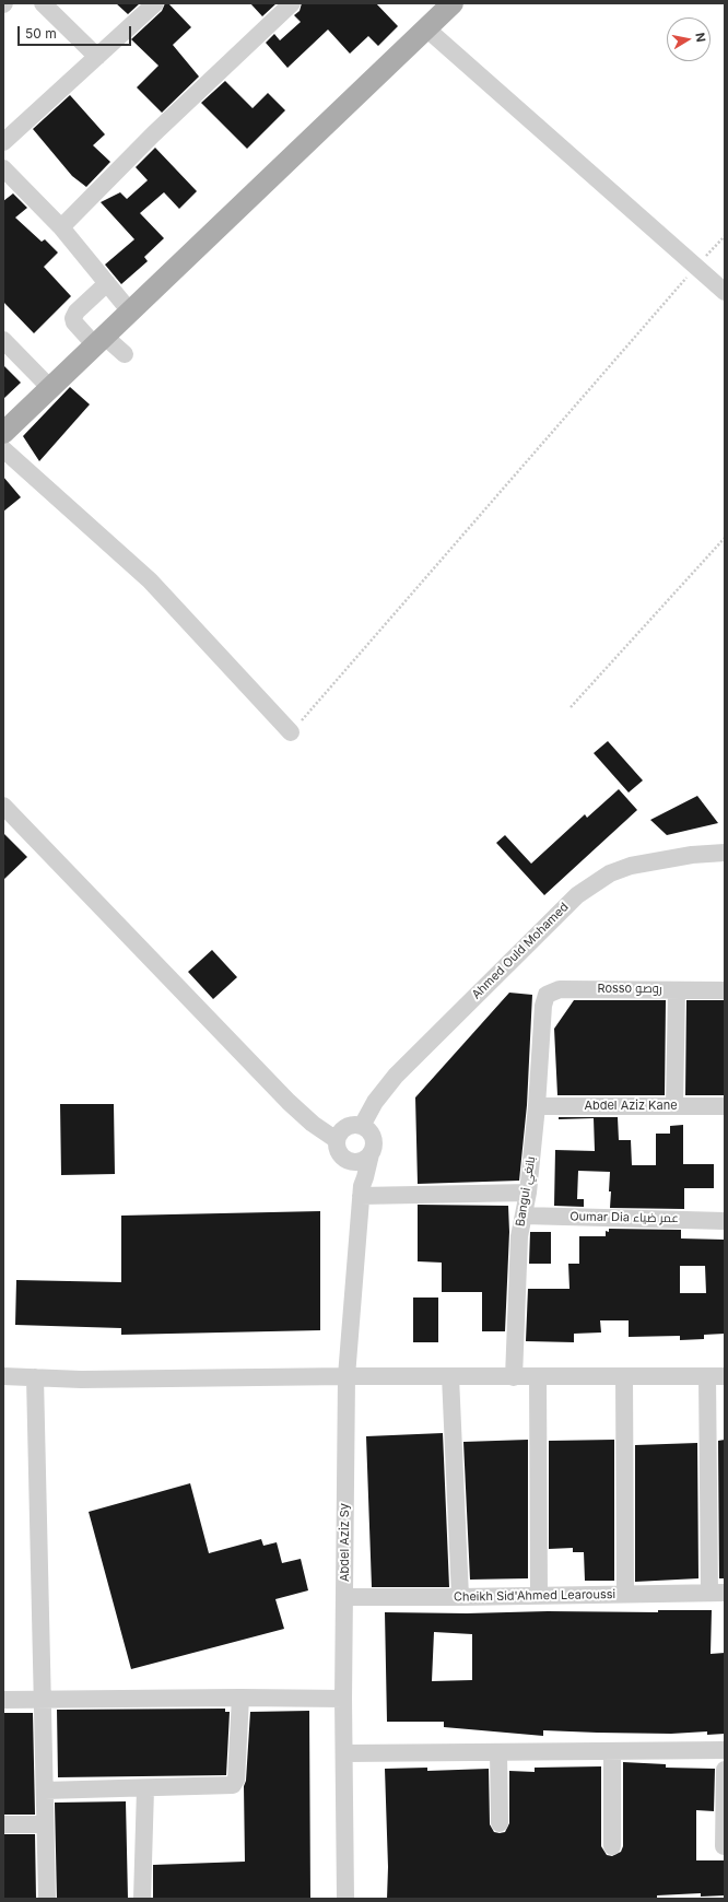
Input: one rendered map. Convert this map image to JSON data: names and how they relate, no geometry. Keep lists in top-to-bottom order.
{
  "streets": {
    "street": [
      "Ahmed Ould Mohamed",
      "Rosso روصو",
      "Abdel Aziz Kane",
      "Bangui بانغي",
      "Oumar Dia عمر ضياء",
      "Abdel Aziz Sy",
      "Cheikh Sid'Ahmed Learoussi"
    ]
  },
  "crossings": [
    ["Ahmed Ould Mohamed", "Abdel Aziz Sy"],
    ["Rosso روصو", "Bangui بانغي"],
    ["Abdel Aziz Kane", "Bangui بانغي"],
    ["Bangui بانغي", "Oumar Dia عمر ضياء"],
    ["Abdel Aziz Sy", "Cheikh Sid'Ahmed Learoussi"]
  ],
  "scale_bar": "50 m",
  "north": "right"
}
